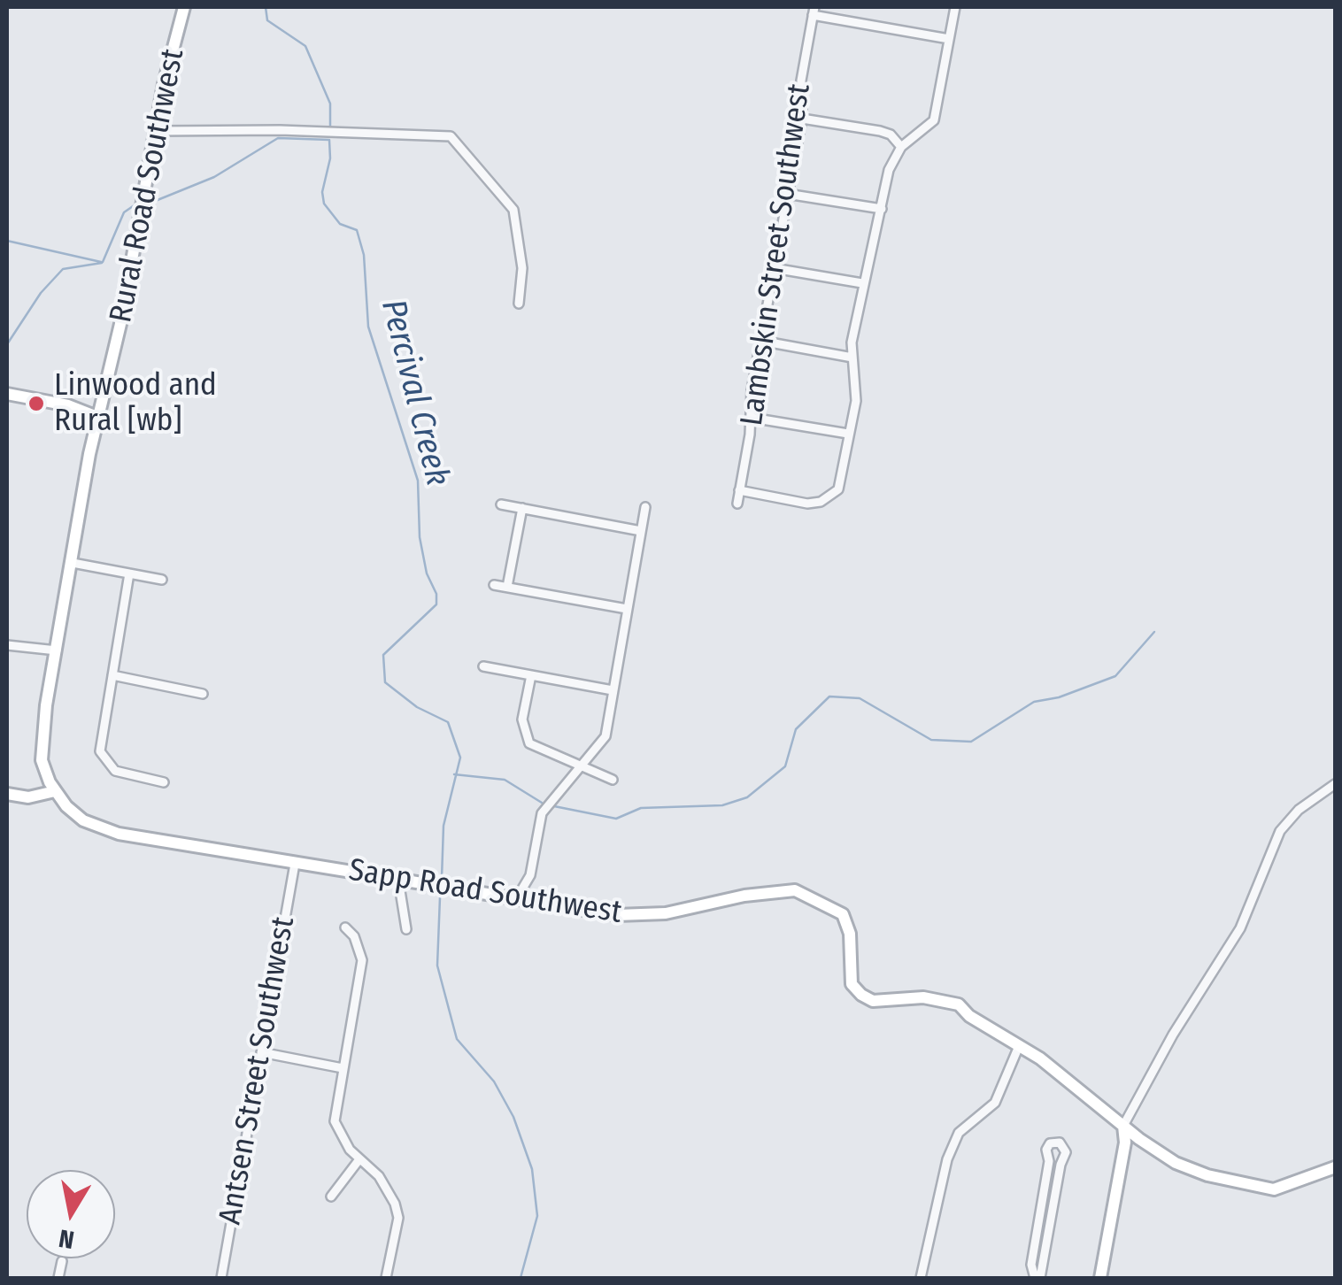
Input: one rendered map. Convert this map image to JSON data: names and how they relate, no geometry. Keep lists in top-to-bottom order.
{
  "streets": {
    "street": [
      "Rural Road Southwest",
      "Lambskin Street Southwest",
      "Sapp Road Southwest",
      "Antsen Street Southwest"
    ]
  },
  "crossings": [
    ["Rural Road Southwest", "Sapp Road Southwest"],
    ["Sapp Road Southwest", "Antsen Street Southwest"]
  ],
  "water": ["Percival Creek"],
  "places": ["Linwood and Rural [wb]"],
  "north": "bottom"
}
